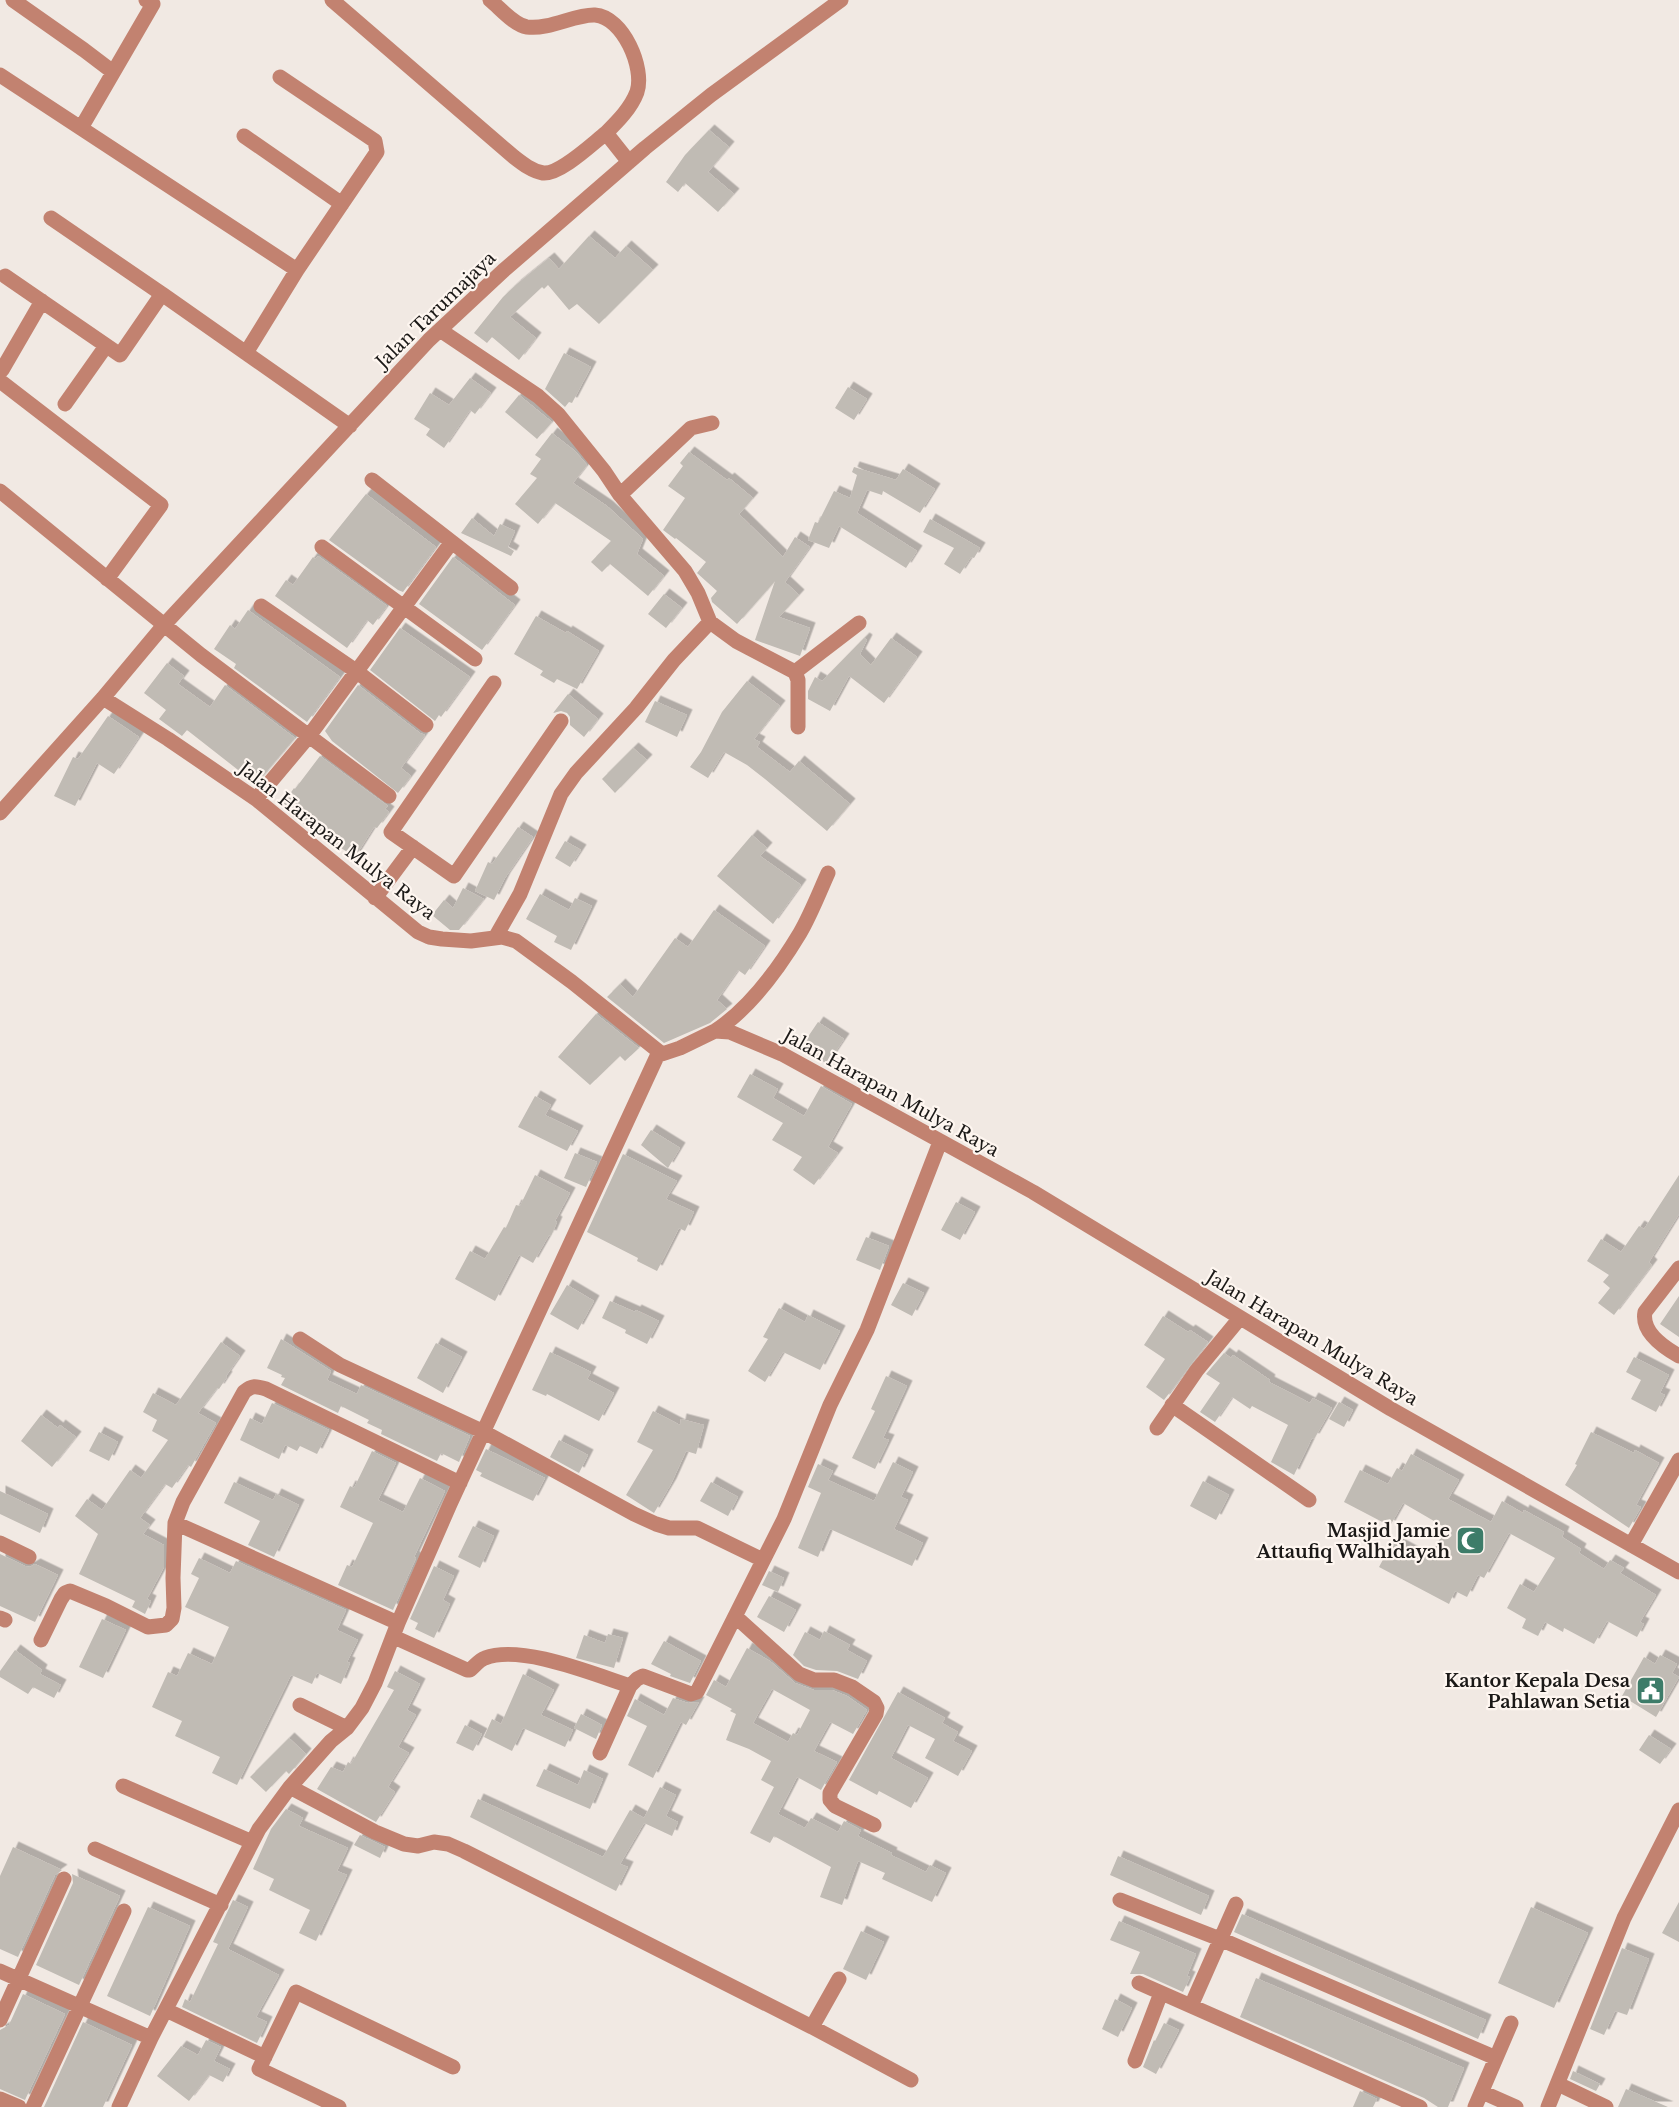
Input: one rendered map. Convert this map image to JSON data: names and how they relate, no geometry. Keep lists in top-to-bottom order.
{
  "streets": {
    "street": ["Jalan Tarumajaya", "Jalan Harapan Mulya Raya"]
  },
  "crossings": [
    ["Jalan Tarumajaya", "Jalan Harapan Mulya Raya"]
  ],
  "places": {
    "mosque": ["Masjid Jamie Attaufiq Walhidayah"],
    "public building": ["Kantor Kepala Desa Pahlawan Setia"]
  }
}
